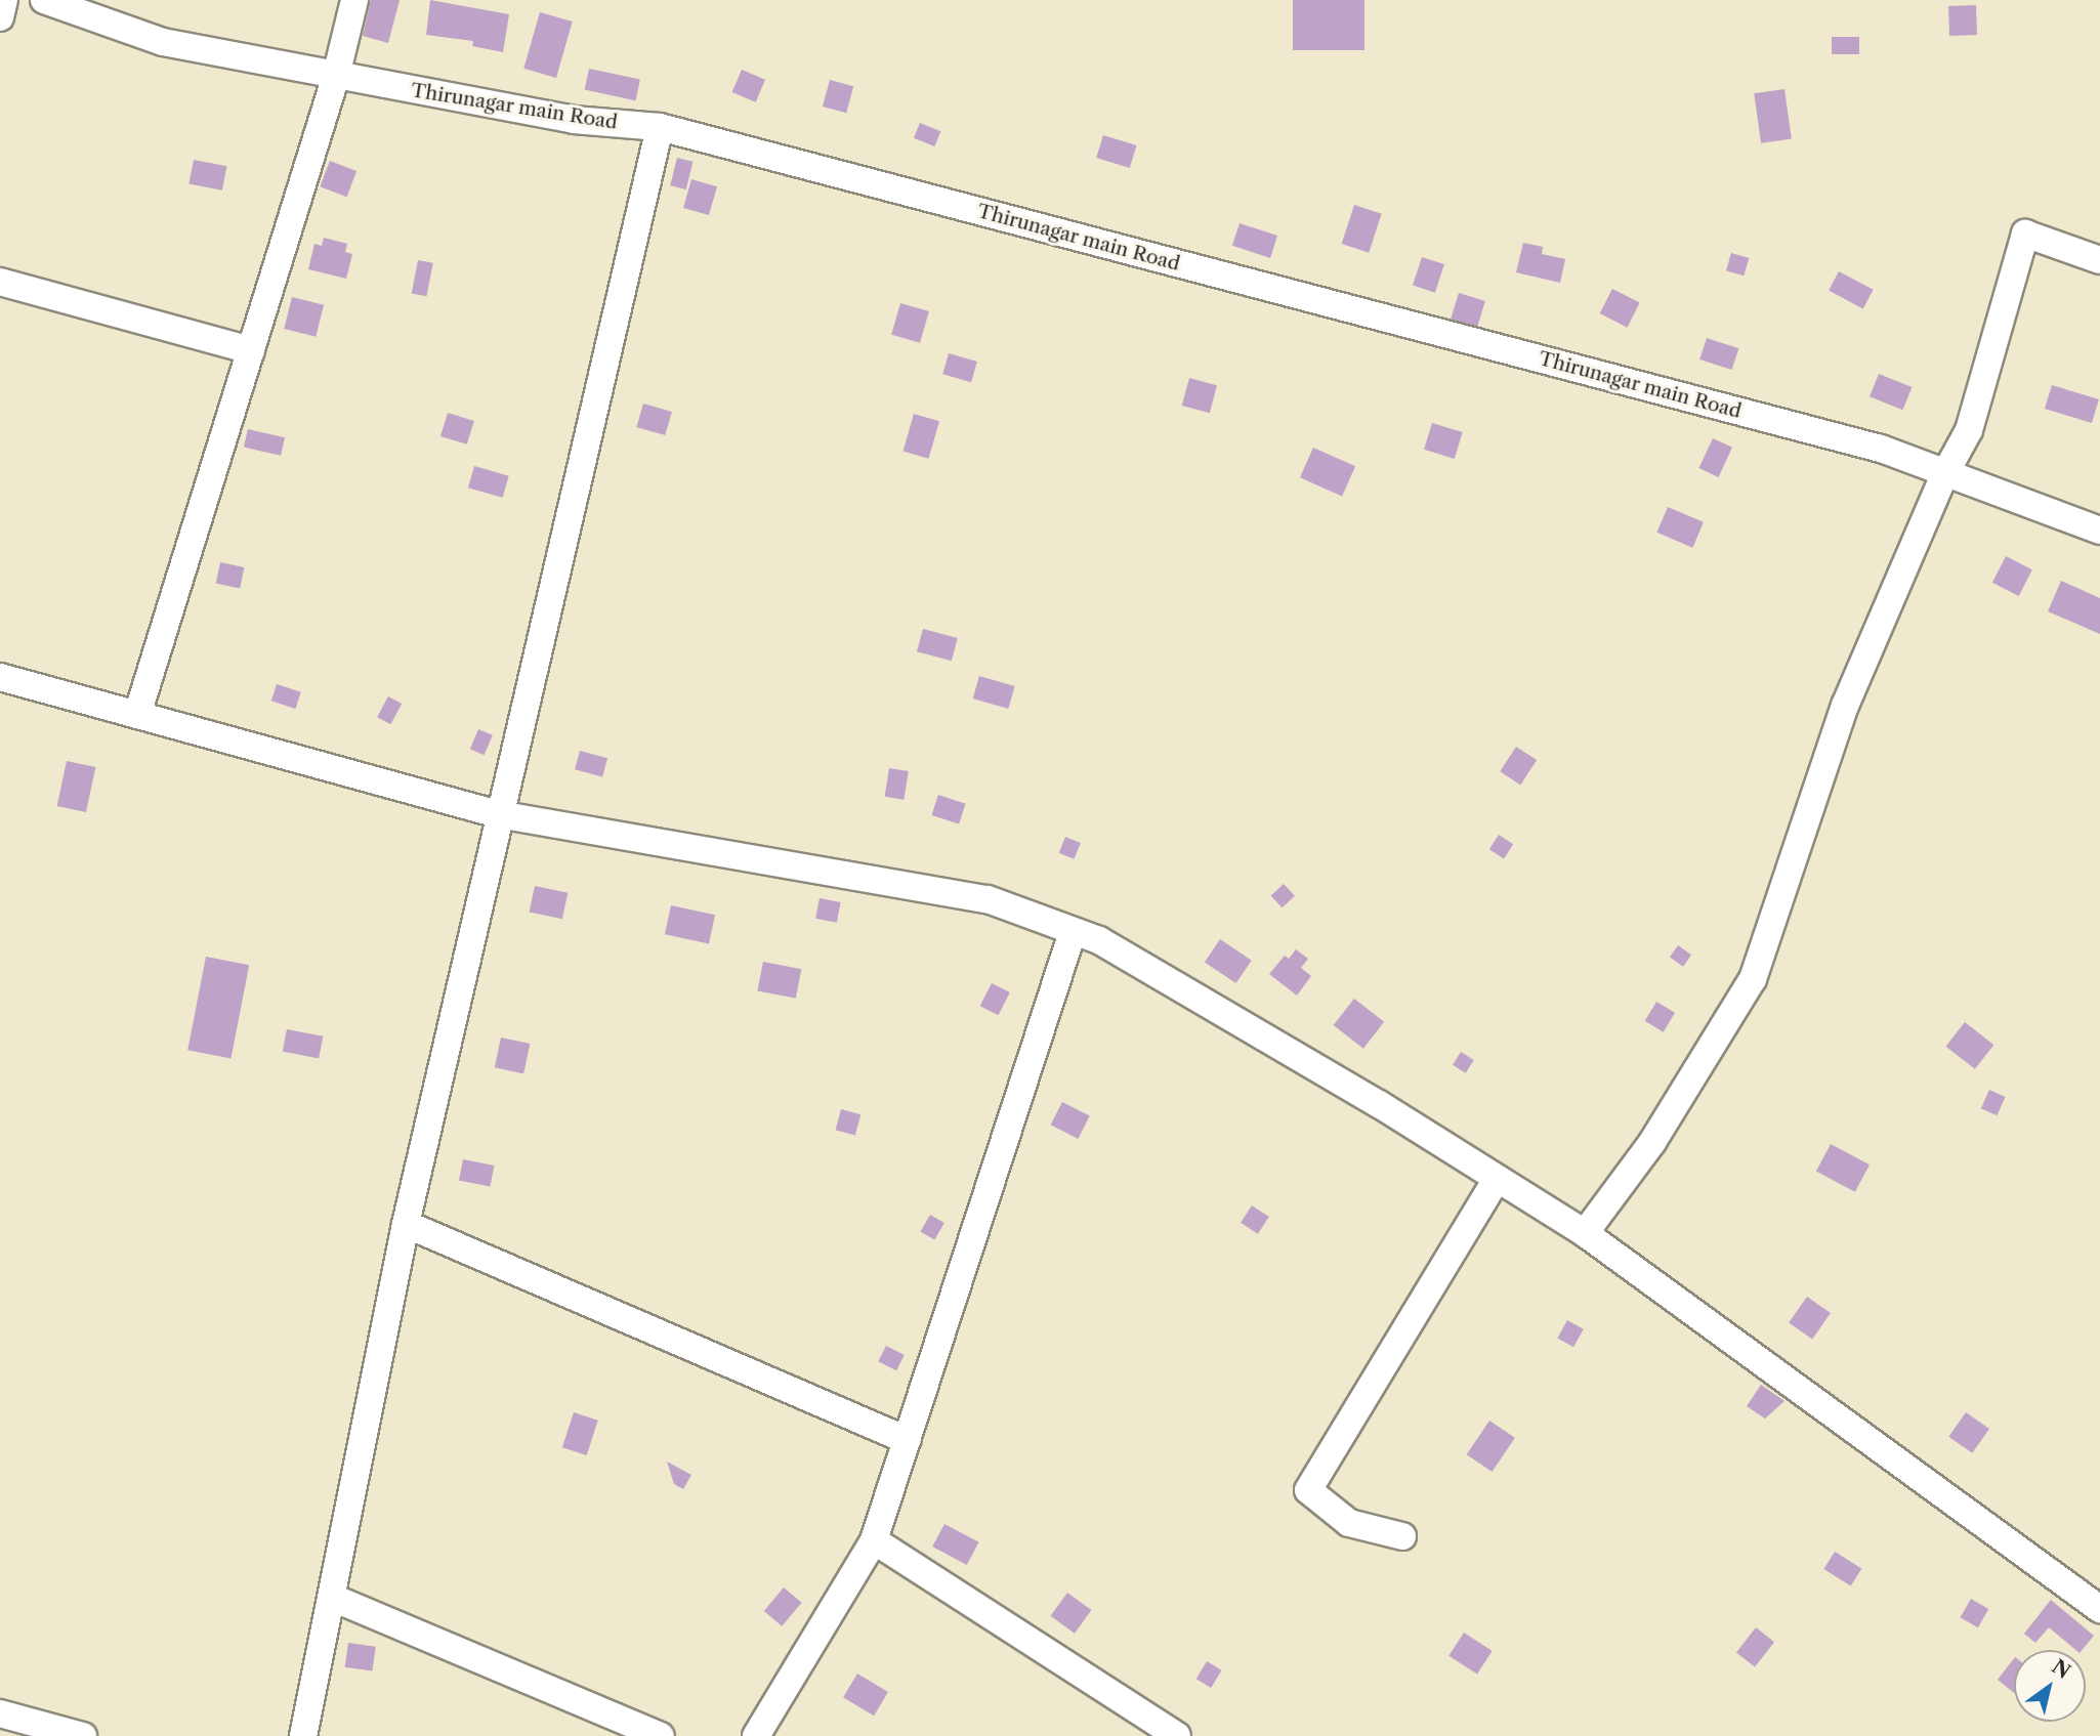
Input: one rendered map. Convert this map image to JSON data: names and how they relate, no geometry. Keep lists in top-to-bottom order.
{
  "streets": {
    "street": ["Thirunagar main Road"]
  },
  "north": "top right"
}
